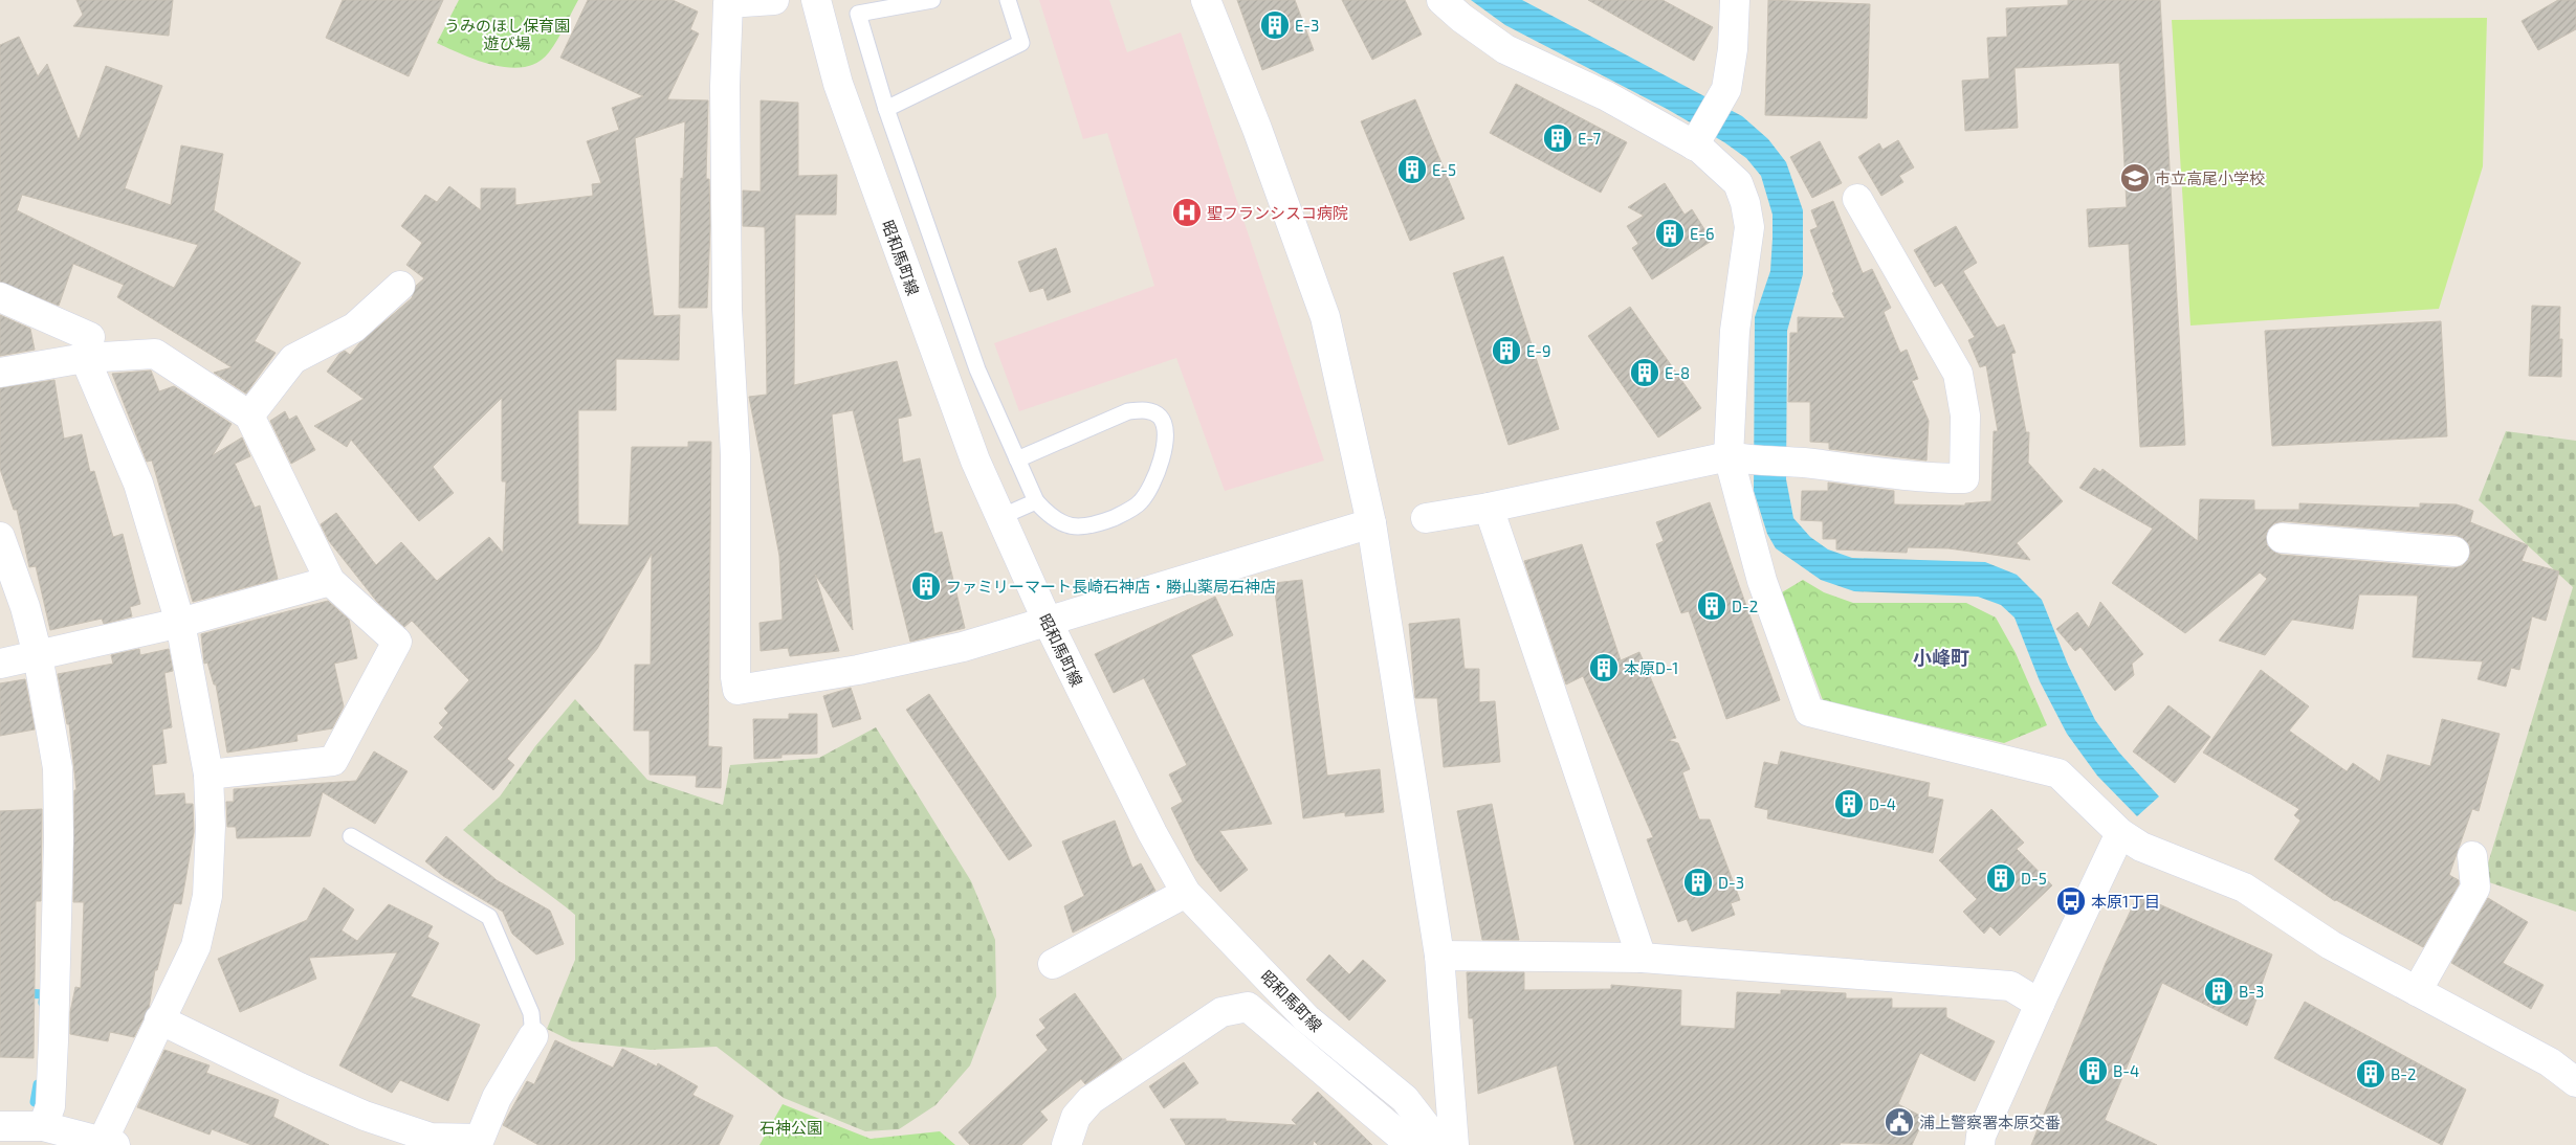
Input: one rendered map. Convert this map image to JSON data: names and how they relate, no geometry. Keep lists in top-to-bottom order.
{
  "streets": {
    "street": ["昭和馬町線"]
  },
  "districts": ["小峰町"],
  "parks": ["うみのほし保育園 遊び場", "石神公園"],
  "places": {
    "building": [
      "E-3",
      "E-7",
      "E-5",
      "E-6",
      "E-9",
      "E-8",
      "ファミリーマート長崎石神店・勝山薬局石神店",
      "D-2",
      "本原D-1",
      "D-4",
      "D-5",
      "D-3",
      "B-3",
      "B-4",
      "B-2"
    ],
    "school or university": ["市立高尾小学校"],
    "hospital": ["聖フランシスコ病院"],
    "bus stop": ["本原1丁目"],
    "public building": ["浦上警察署本原交番"]
  }
}
